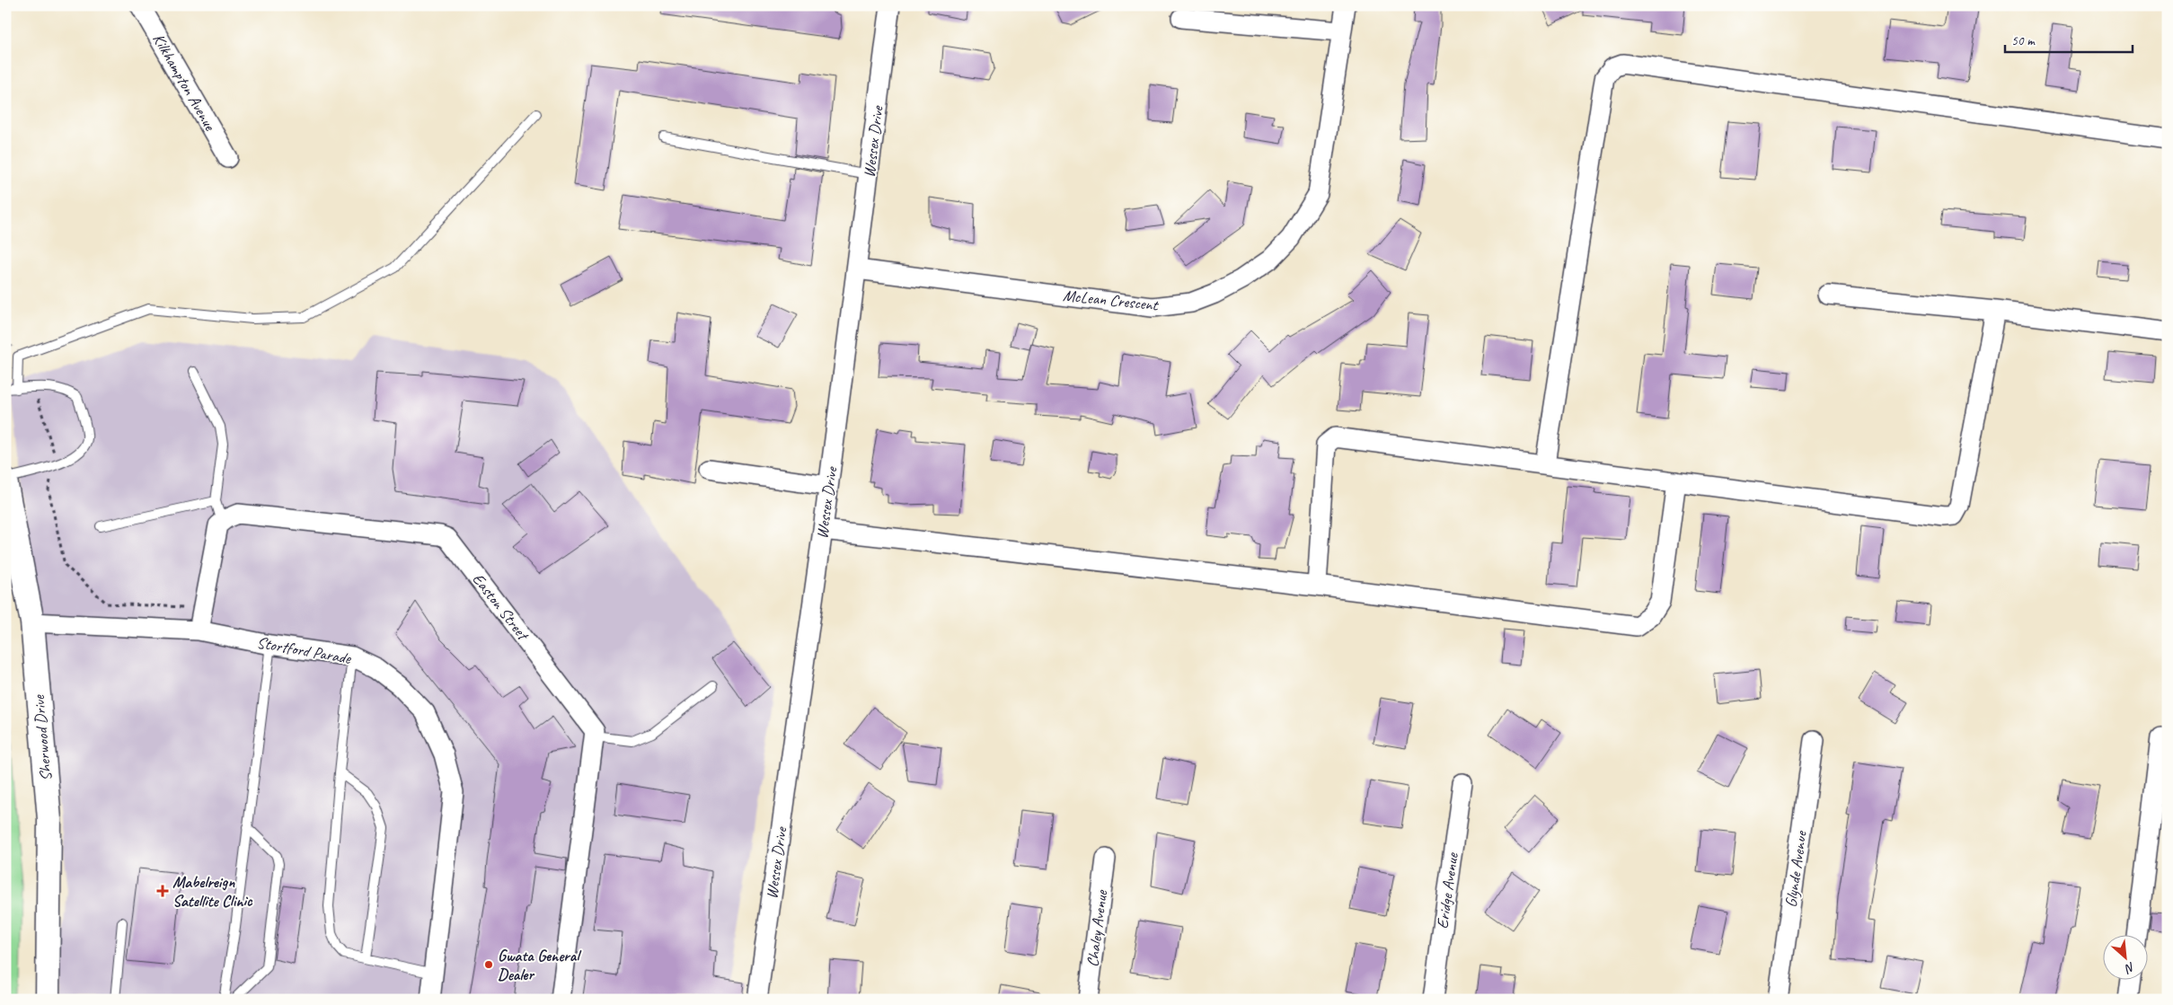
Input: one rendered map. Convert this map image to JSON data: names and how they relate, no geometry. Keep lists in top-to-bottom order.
{
  "streets": {
    "street": [
      "Kilkhampton Avenue",
      "Wessex Drive",
      "McLean Crescent",
      "Easton Street",
      "Stortford Parade",
      "Sherwood Drive",
      "Glynde Avenue",
      "Eridge Avenue",
      "Chaley Avenue"
    ]
  },
  "crossings": [
    ["Wessex Drive", "McLean Crescent"],
    ["Stortford Parade", "Sherwood Drive"]
  ],
  "places": {
    "health": ["Mabelreign Satellite Clinic"],
    "other": ["Gwata General Dealer"]
  },
  "scale_bar": "50 m",
  "north": "bottom right"
}
